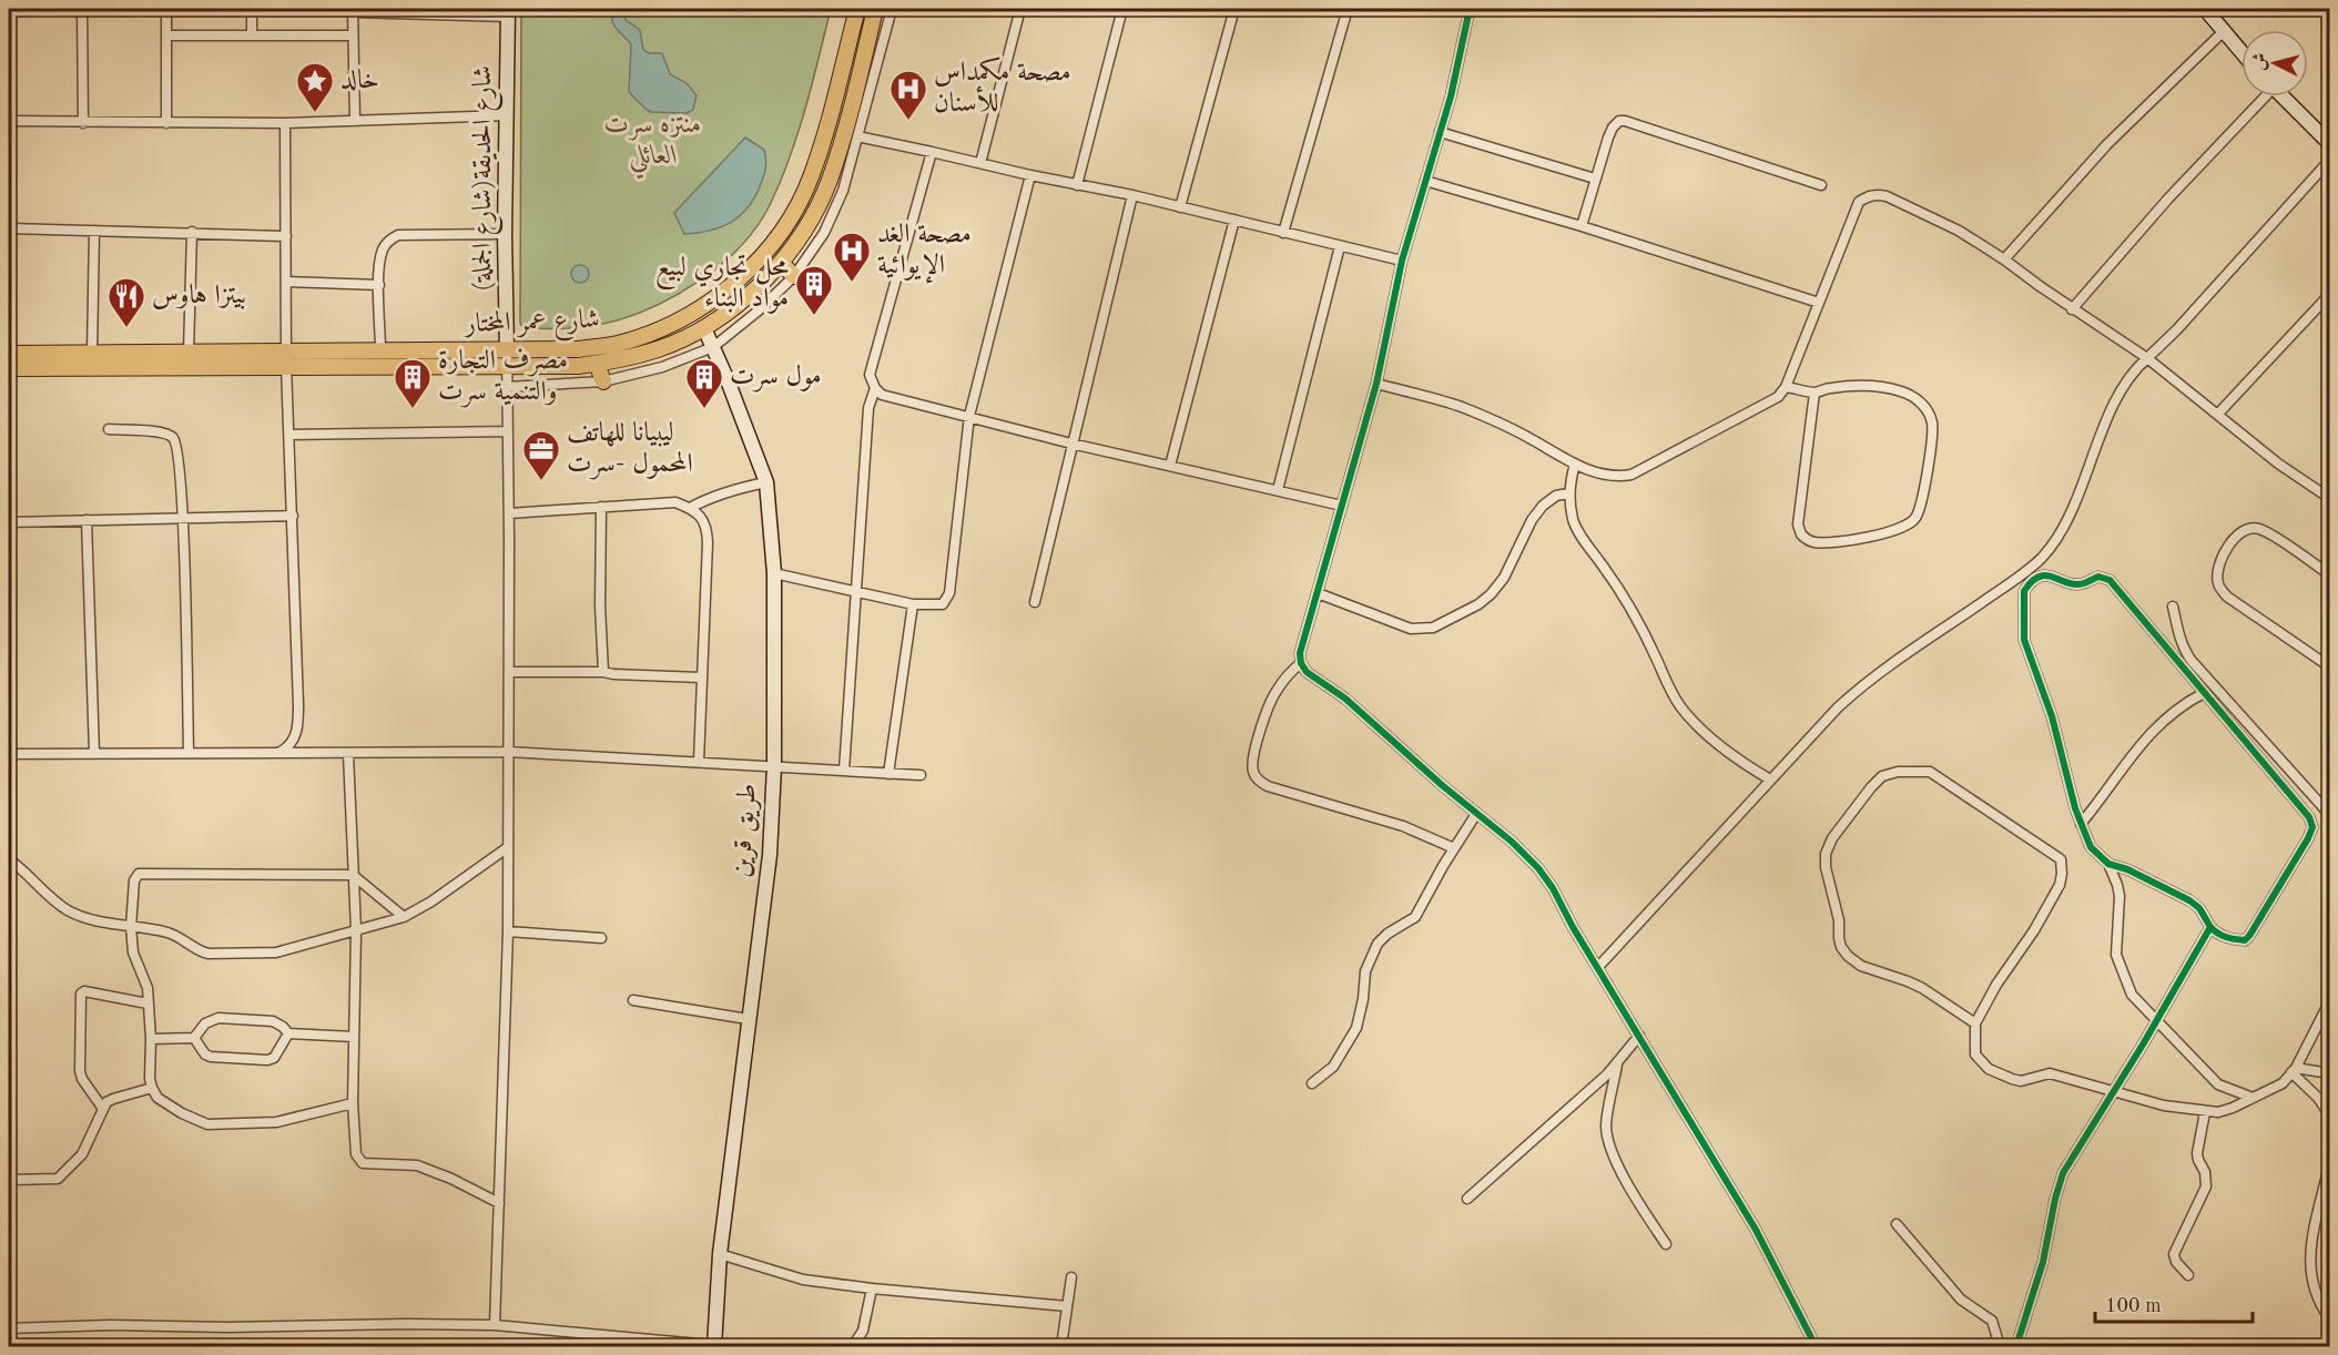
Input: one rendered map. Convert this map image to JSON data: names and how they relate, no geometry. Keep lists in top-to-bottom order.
{
  "streets": {
    "main road": ["شارع الحديقة(شارع الجملة)", "شارع عمر المختار", "طريق قرين"]
  },
  "crossings": [
    ["شارع الحديقة(شارع الجملة)", "شارع عمر المختار"]
  ],
  "parks": ["منتزه سرت العائلي"],
  "places": {
    "place": ["خالد"],
    "hospital": ["مصحة مكمداس للأسنان", "مصحة الغد الإيوائية"],
    "building": ["محل تجاري لبيع مواد البناء", "مصرف التجارة والتنمية سرت", "مول سرت"],
    "restaurant": ["بيتزا هاوس"],
    "office": ["ليبيانا للهاتف المحمول -سرت"]
  },
  "scale_bar": "100 m",
  "north": "left"
}
